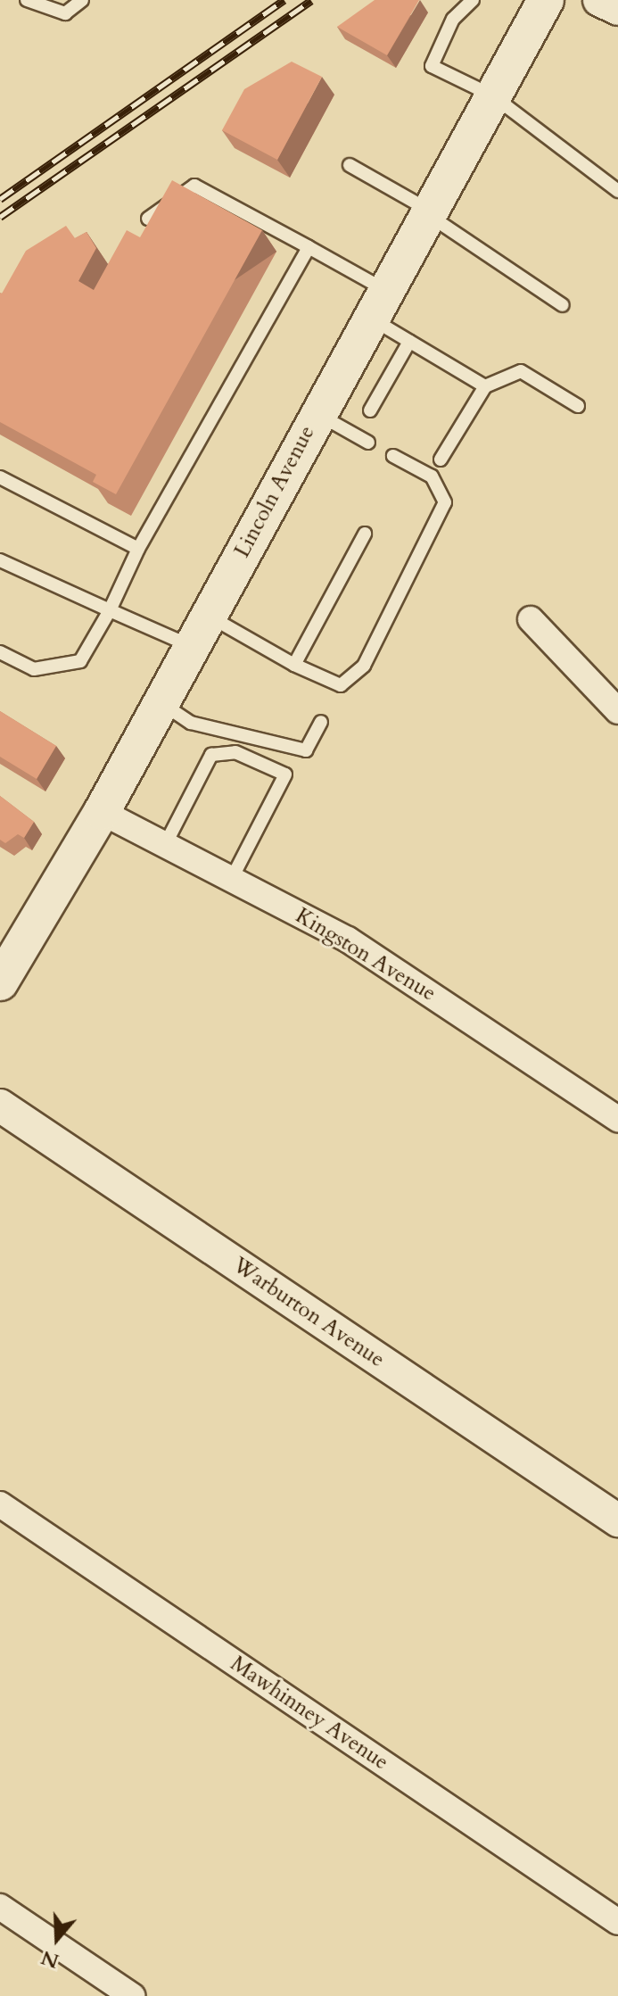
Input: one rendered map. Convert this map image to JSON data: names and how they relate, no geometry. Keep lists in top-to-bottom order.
{
  "streets": {
    "main road": ["Lincoln Avenue"],
    "street": ["Kingston Avenue", "Warburton Avenue", "Mawhinney Avenue"]
  },
  "crossings": [
    ["Lincoln Avenue", "Kingston Avenue"]
  ],
  "north": "bottom"
}
